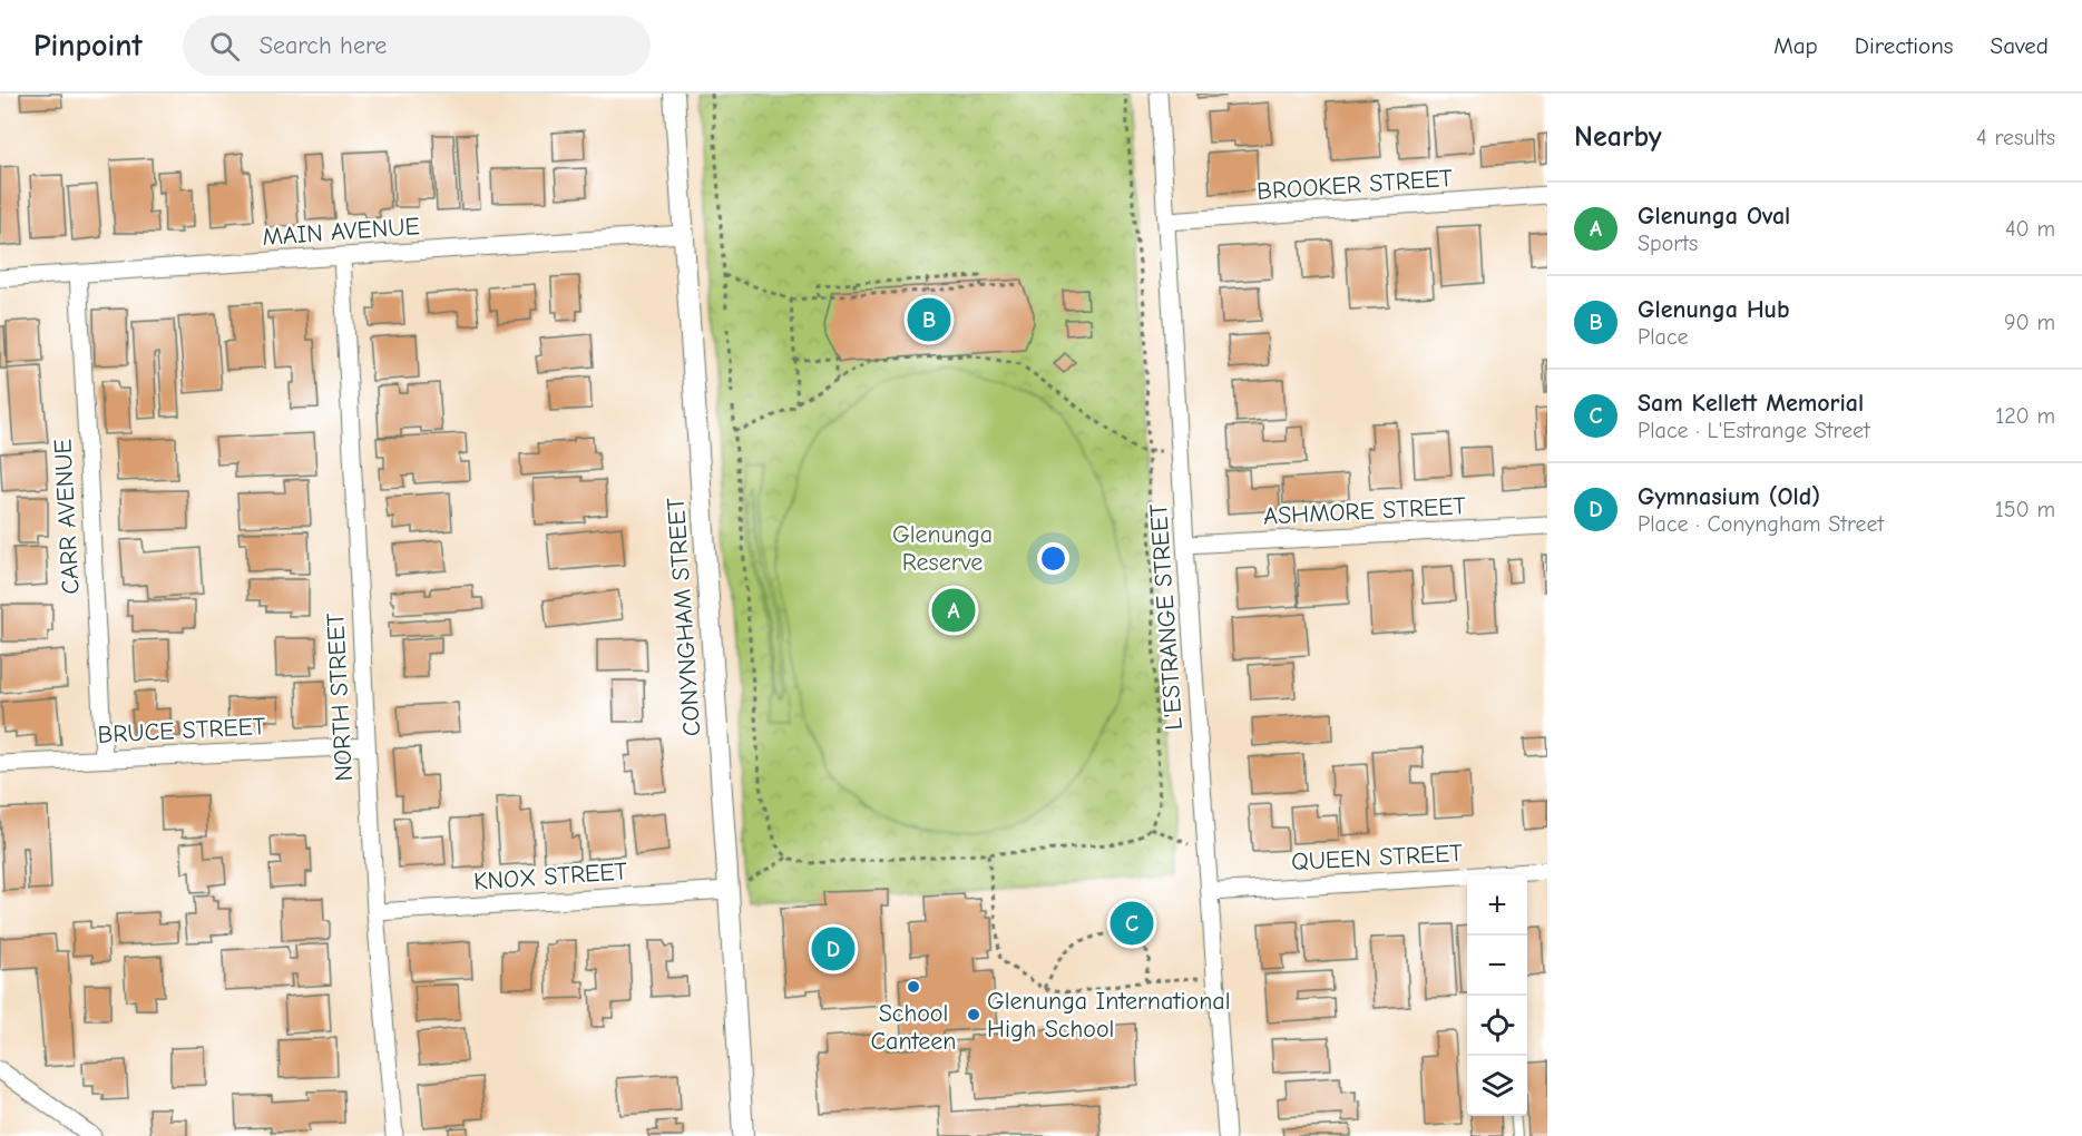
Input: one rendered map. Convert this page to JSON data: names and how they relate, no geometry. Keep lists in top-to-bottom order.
{
  "streets": {
    "street": [
      "BROOKER STREET",
      "MAIN AVENUE",
      "ASHMORE STREET",
      "CARR AVENUE",
      "CONYNGHAM STREET",
      "L'ESTRANGE STREET",
      "NORTH STREET",
      "BRUCE STREET",
      "QUEEN STREET",
      "KNOX STREET"
    ]
  },
  "crossings": [
    ["BROOKER STREET", "L'ESTRANGE STREET"],
    ["MAIN AVENUE", "CARR AVENUE"],
    ["MAIN AVENUE", "CONYNGHAM STREET"],
    ["MAIN AVENUE", "NORTH STREET"],
    ["ASHMORE STREET", "L'ESTRANGE STREET"],
    ["CARR AVENUE", "BRUCE STREET"],
    ["CONYNGHAM STREET", "KNOX STREET"],
    ["L'ESTRANGE STREET", "QUEEN STREET"],
    ["NORTH STREET", "BRUCE STREET"],
    ["NORTH STREET", "KNOX STREET"]
  ],
  "parks": ["Glenunga Reserve"],
  "places": ["School Canteen", "Glenunga International High School"],
  "page": {
    "header": "Pinpoint",
    "search": "Search here",
    "nav": ["Map", "Directions", "Saved"],
    "heading": ["Nearby", "4 results"],
    "list": [
      {
        "mark": "A",
        "name": "Glenunga Oval",
        "note": "Sports",
        "value": "40 m"
      },
      {
        "mark": "B",
        "name": "Glenunga Hub",
        "note": "Place",
        "value": "90 m"
      },
      {
        "mark": "C",
        "name": "Sam Kellett Memorial",
        "note": "Place · L'Estrange Street",
        "value": "120 m"
      },
      {
        "mark": "D",
        "name": "Gymnasium (Old)",
        "note": "Place · Conyngham Street",
        "value": "150 m"
      }
    ],
    "pins": [
      "B",
      "A",
      "C",
      "D"
    ],
    "map_buttons": ["+", "−"]
  }
}
